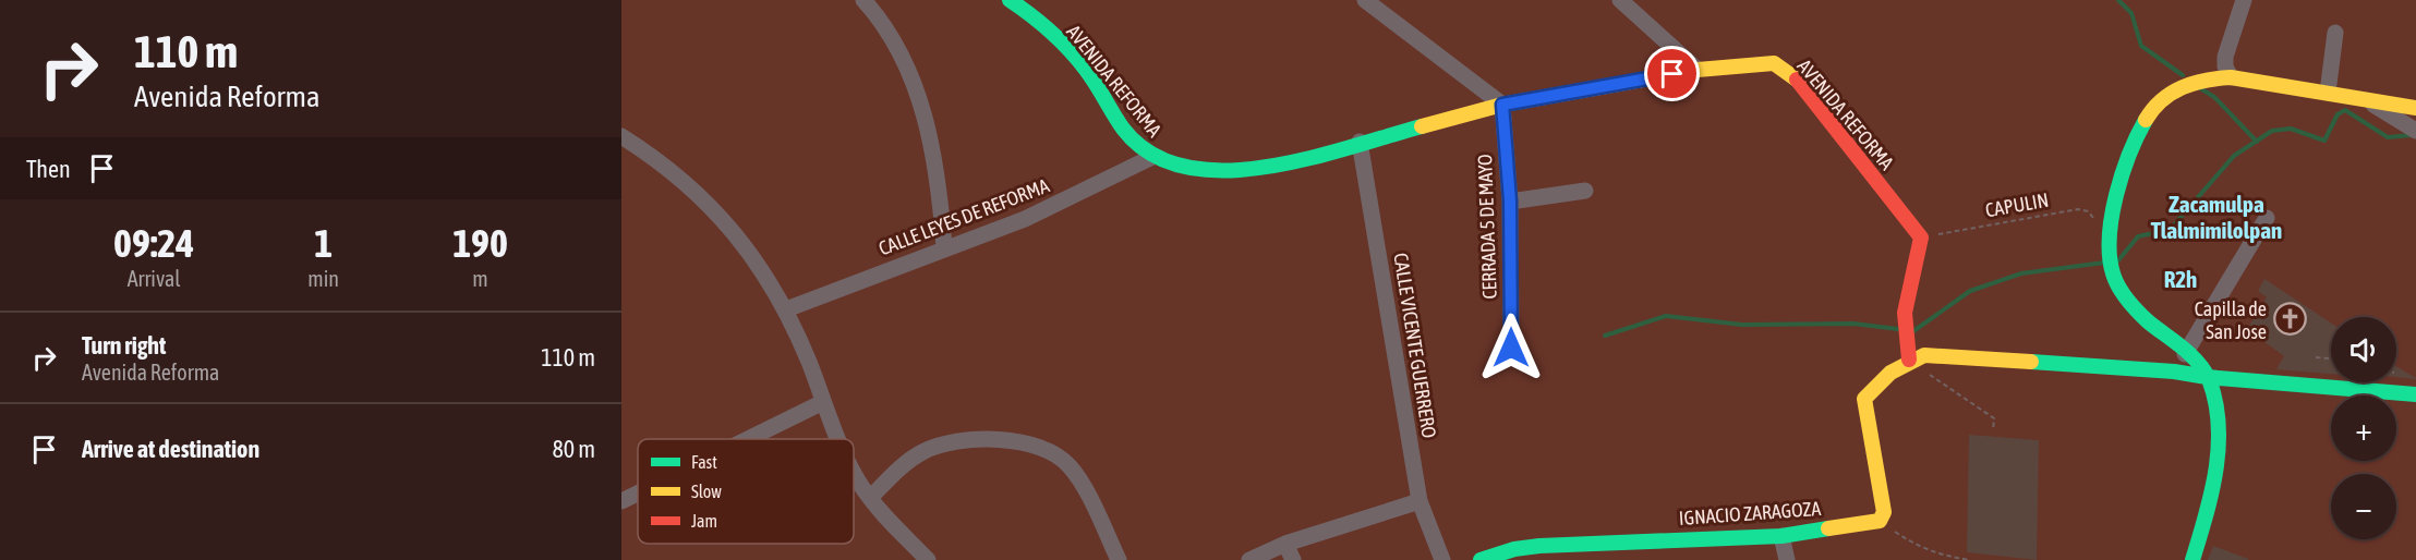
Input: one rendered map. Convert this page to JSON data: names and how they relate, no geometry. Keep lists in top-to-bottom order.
{
  "streets": {
    "street": [
      "AVENIDA REFORMA",
      "CALLE LEYES DE REFORMA",
      "CERRADA 5 DE MAYO",
      "CALLE VICENTE GUERRERO",
      "IGNACIO ZARAGOZA"
    ],
    "path": ["CAPULIN"]
  },
  "crossings": [
    ["AVENIDA REFORMA", "CAPULIN"],
    ["AVENIDA REFORMA", "CALLE LEYES DE REFORMA"],
    ["AVENIDA REFORMA", "CERRADA 5 DE MAYO"],
    ["AVENIDA REFORMA", "CALLE VICENTE GUERRERO"]
  ],
  "districts": ["Zacamulpa Tlalmimilolpan", "R2h"],
  "places": {
    "church": ["Capilla de San Jose"]
  },
  "legend": ["Fast", "Slow", "Jam"],
  "page": {
    "turn": ["110 m", "Avenida Reforma"],
    "then": "Then",
    "eta": [
      "09:24",
      "Arrival",
      "1",
      "min",
      "190",
      "m"
    ],
    "list": [
      {
        "name": "Turn right",
        "note": "Avenida Reforma",
        "value": "110 m"
      },
      {
        "name": "Arrive at destination",
        "value": "80 m"
      }
    ],
    "map_buttons": ["+", "−"]
  }
}
